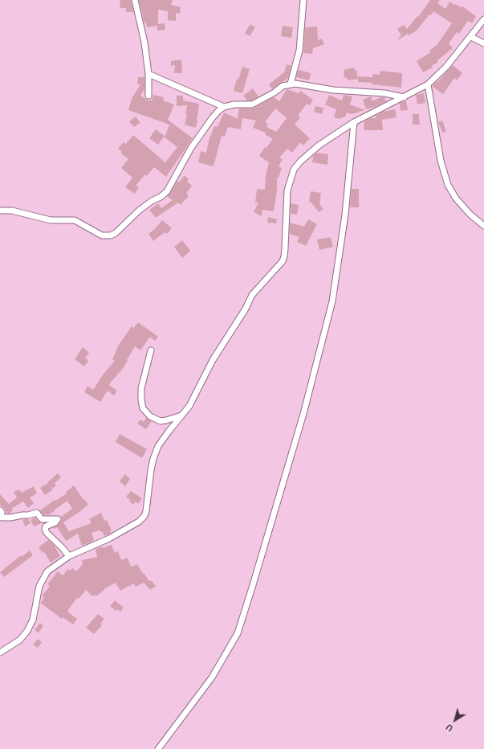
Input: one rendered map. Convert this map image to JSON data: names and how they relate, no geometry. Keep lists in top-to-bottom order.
{
  "north": "bottom left"
}
